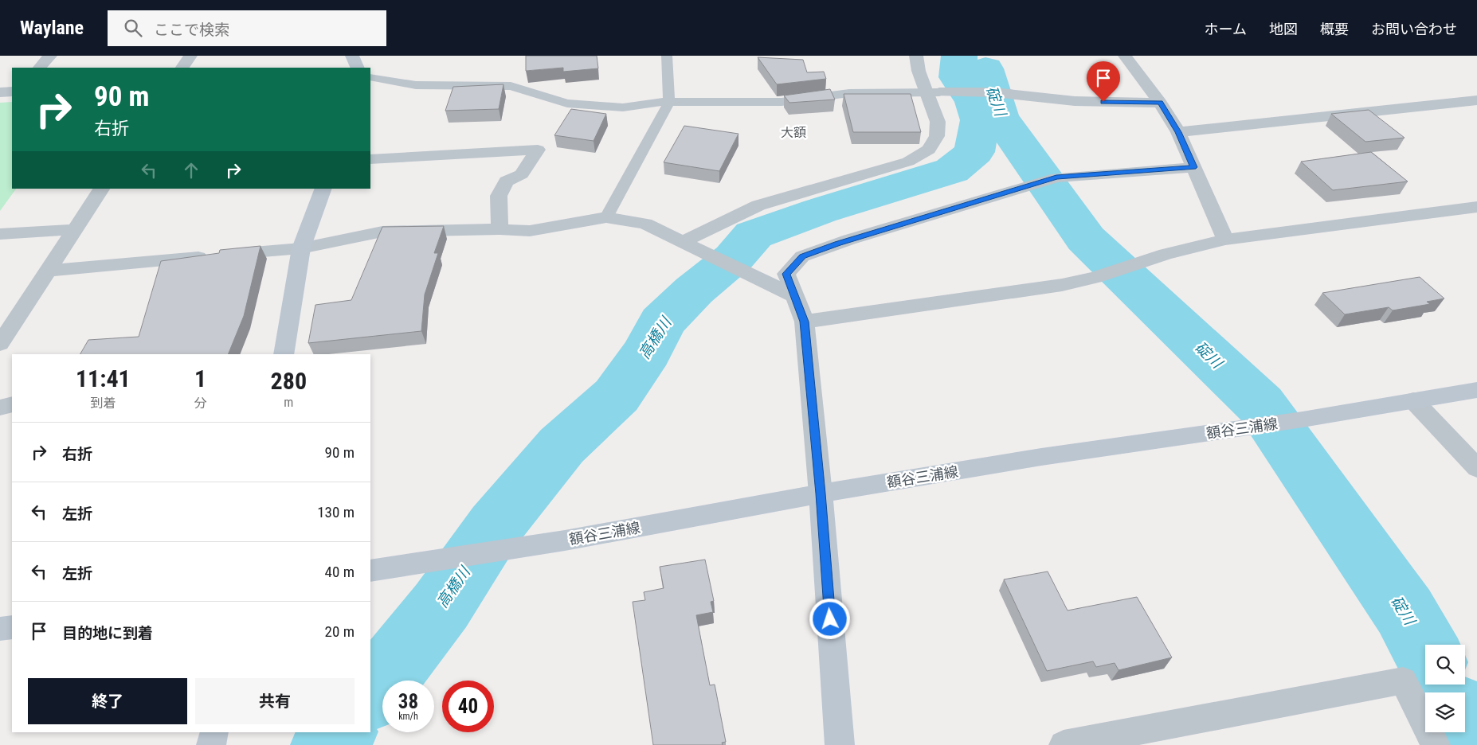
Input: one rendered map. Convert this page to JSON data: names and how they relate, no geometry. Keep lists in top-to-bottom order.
{
  "streets": {
    "main road": ["額谷三浦線"]
  },
  "districts": ["大額"],
  "water": ["碇川", "高橋川"],
  "page": {
    "header": "Waylane",
    "search": "ここで検索",
    "nav": [
      "ホーム",
      "地図",
      "概要",
      "お問い合わせ"
    ],
    "turn": ["90 m", "右折"],
    "eta": [
      "11:41",
      "到着",
      "1",
      "分",
      "280",
      "m"
    ],
    "list": [
      {
        "name": "右折",
        "value": "90 m"
      },
      {
        "name": "左折",
        "value": "130 m"
      },
      {
        "name": "左折",
        "value": "40 m"
      },
      {
        "name": "目的地に到着",
        "value": "20 m"
      }
    ],
    "buttons": ["終了", "共有"],
    "speed": "38 km/h",
    "limit": "40"
  }
}
